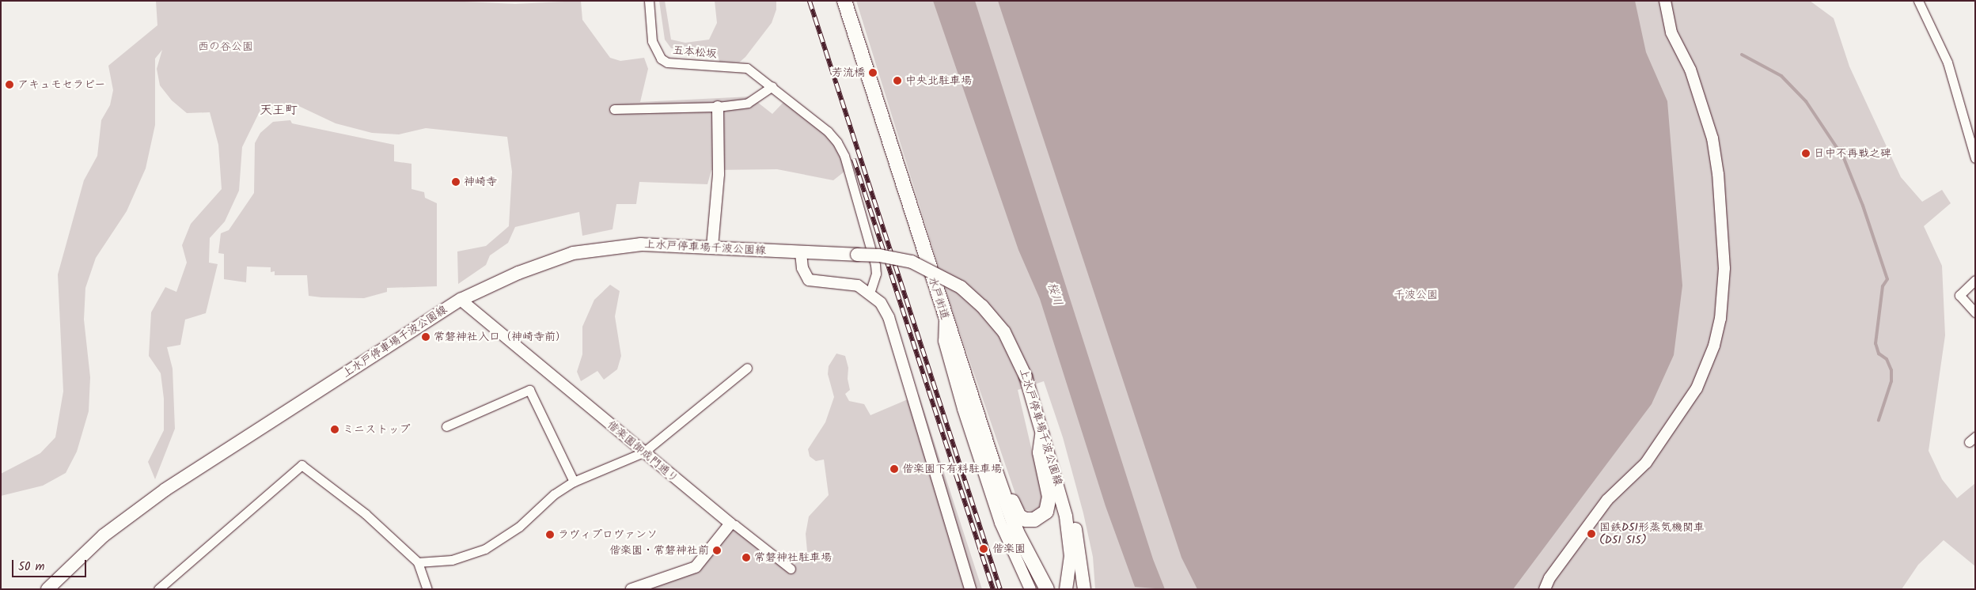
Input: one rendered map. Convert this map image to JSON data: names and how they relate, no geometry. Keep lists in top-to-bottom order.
{
  "streets": {
    "main road": ["上水戸停車場千波公園線", "水戸街道"],
    "street": ["五本松坂", "偕楽園御成門通り"]
  },
  "crossings": [
    ["上水戸停車場千波公園線", "偕楽園御成門通り"]
  ],
  "districts": ["天王町"],
  "water": ["桜川"],
  "parks": ["西の谷公園", "千波公園"],
  "places": [
    "芳流橋",
    "中央北駐車場",
    "アキュモセラピー",
    "日中不再戦之碑",
    "神崎寺",
    "常磐神社入口（神崎寺前）",
    "ミニストップ",
    "偕楽園下有料駐車場",
    "国鉄D51形蒸気機関車 (D51 515)",
    "ラヴィプロヴァンソ",
    "偕楽園",
    "偕楽園・常磐神社前",
    "常磐神社駐車場"
  ],
  "scale_bar": "50 m"
}
